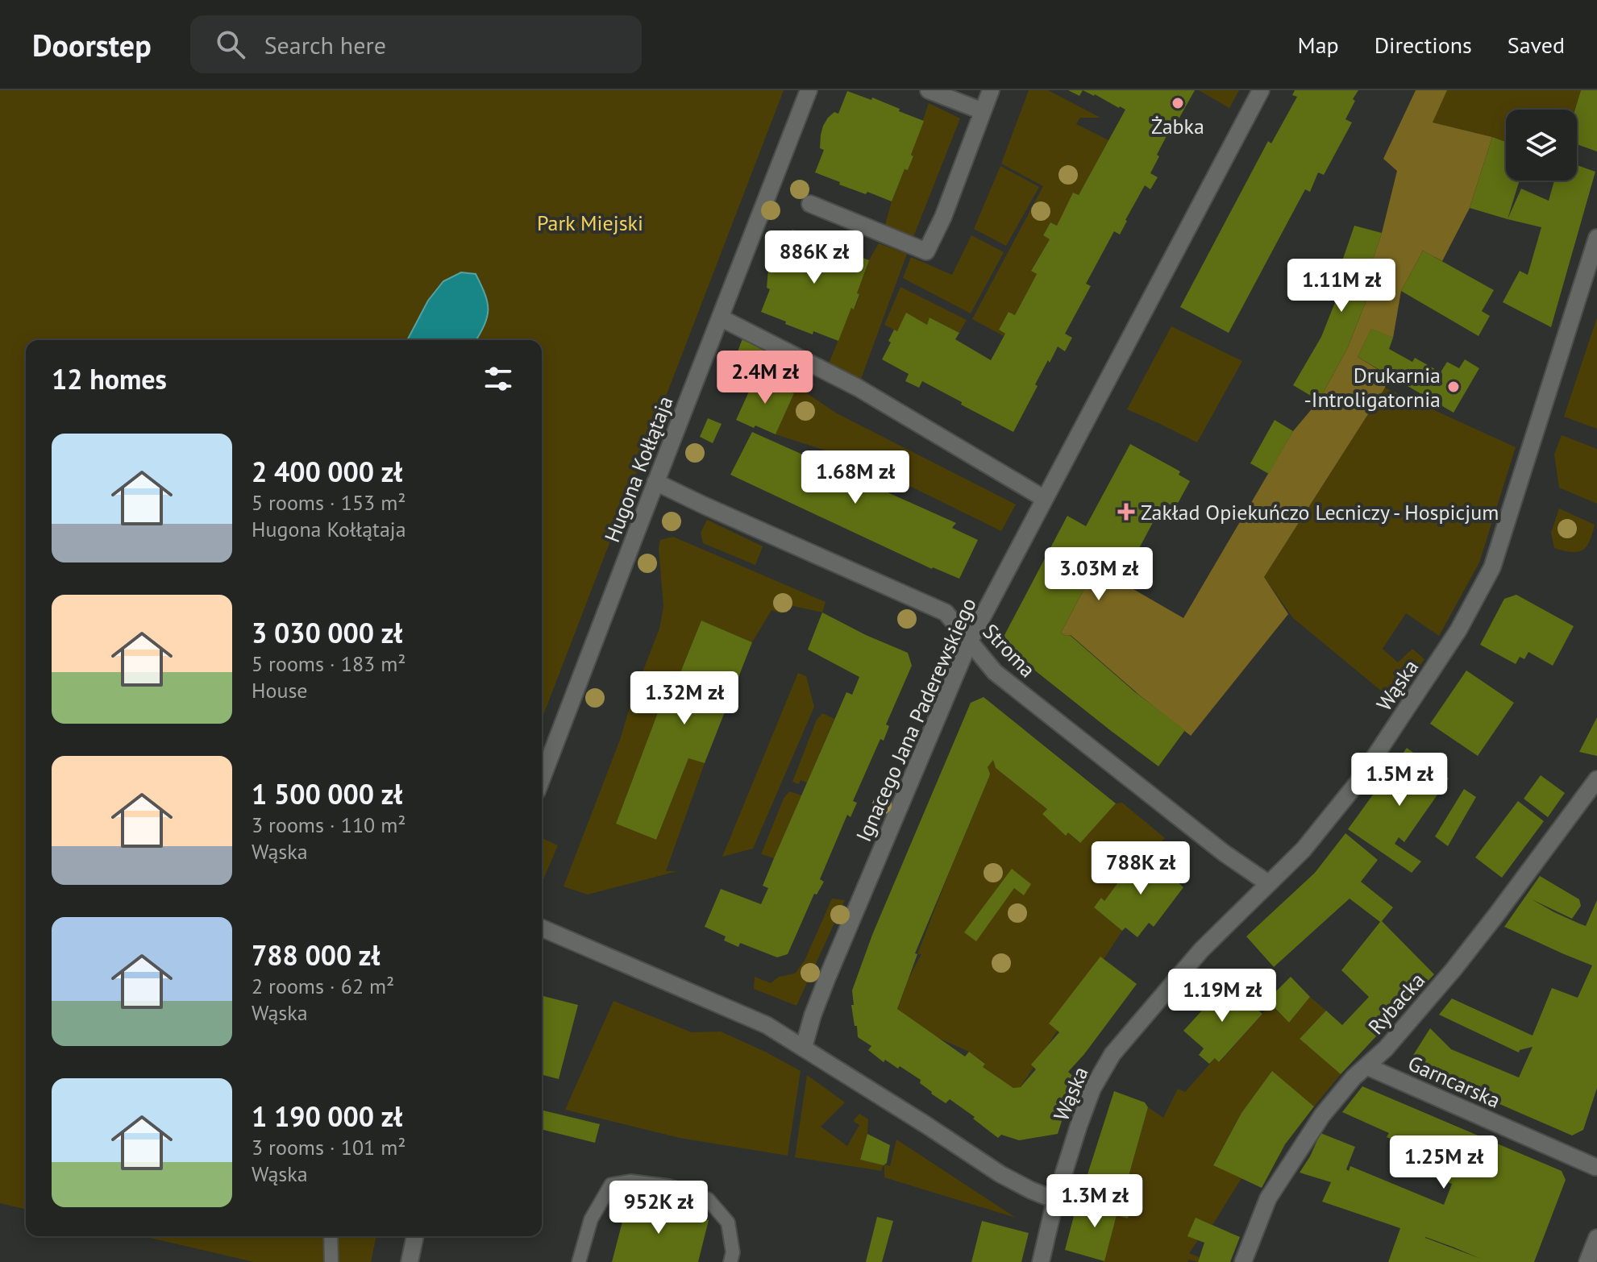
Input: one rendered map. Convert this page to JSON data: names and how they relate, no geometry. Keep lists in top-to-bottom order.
{
  "streets": {
    "street": [
      "Hugona Kołłątaja",
      "Stroma",
      "Wąska",
      "Ignacego Jana Paderewskiego",
      "Rybacka",
      "Garncarska"
    ]
  },
  "crossings": [
    ["Hugona Kołłątaja", "Stroma"],
    ["Stroma", "Wąska"],
    ["Stroma", "Ignacego Jana Paderewskiego"],
    ["Rybacka", "Garncarska"]
  ],
  "parks": ["Park Miejski"],
  "places": {
    "other": ["Żabka", "Drukarnia -Introligatornia"],
    "health": ["Zakład Opiekuńczo Lecniczy - Hospicjum"]
  },
  "page": {
    "header": "Doorstep",
    "search": "Search here",
    "nav": ["Map", "Directions", "Saved"],
    "price": [
      "886K zł",
      "1.11M zł",
      "2.4M zł",
      "1.68M zł",
      "3.03M zł",
      "1.32M zł",
      "1.5M zł",
      "788K zł",
      "1.19M zł",
      "1.25M zł",
      "1.3M zł",
      "952K zł"
    ],
    "heading": "12 homes",
    "list": [
      {
        "name": "2 400 000 zł",
        "note": "5 rooms · 153 m² · Hugona Kołłątaja"
      },
      {
        "name": "3 030 000 zł",
        "note": "5 rooms · 183 m² · House"
      },
      {
        "name": "1 500 000 zł",
        "note": "3 rooms · 110 m² · Wąska"
      },
      {
        "name": "788 000 zł",
        "note": "2 rooms · 62 m² · Wąska"
      },
      {
        "name": "1 190 000 zł",
        "note": "3 rooms · 101 m² · Wąska"
      }
    ]
  }
}
